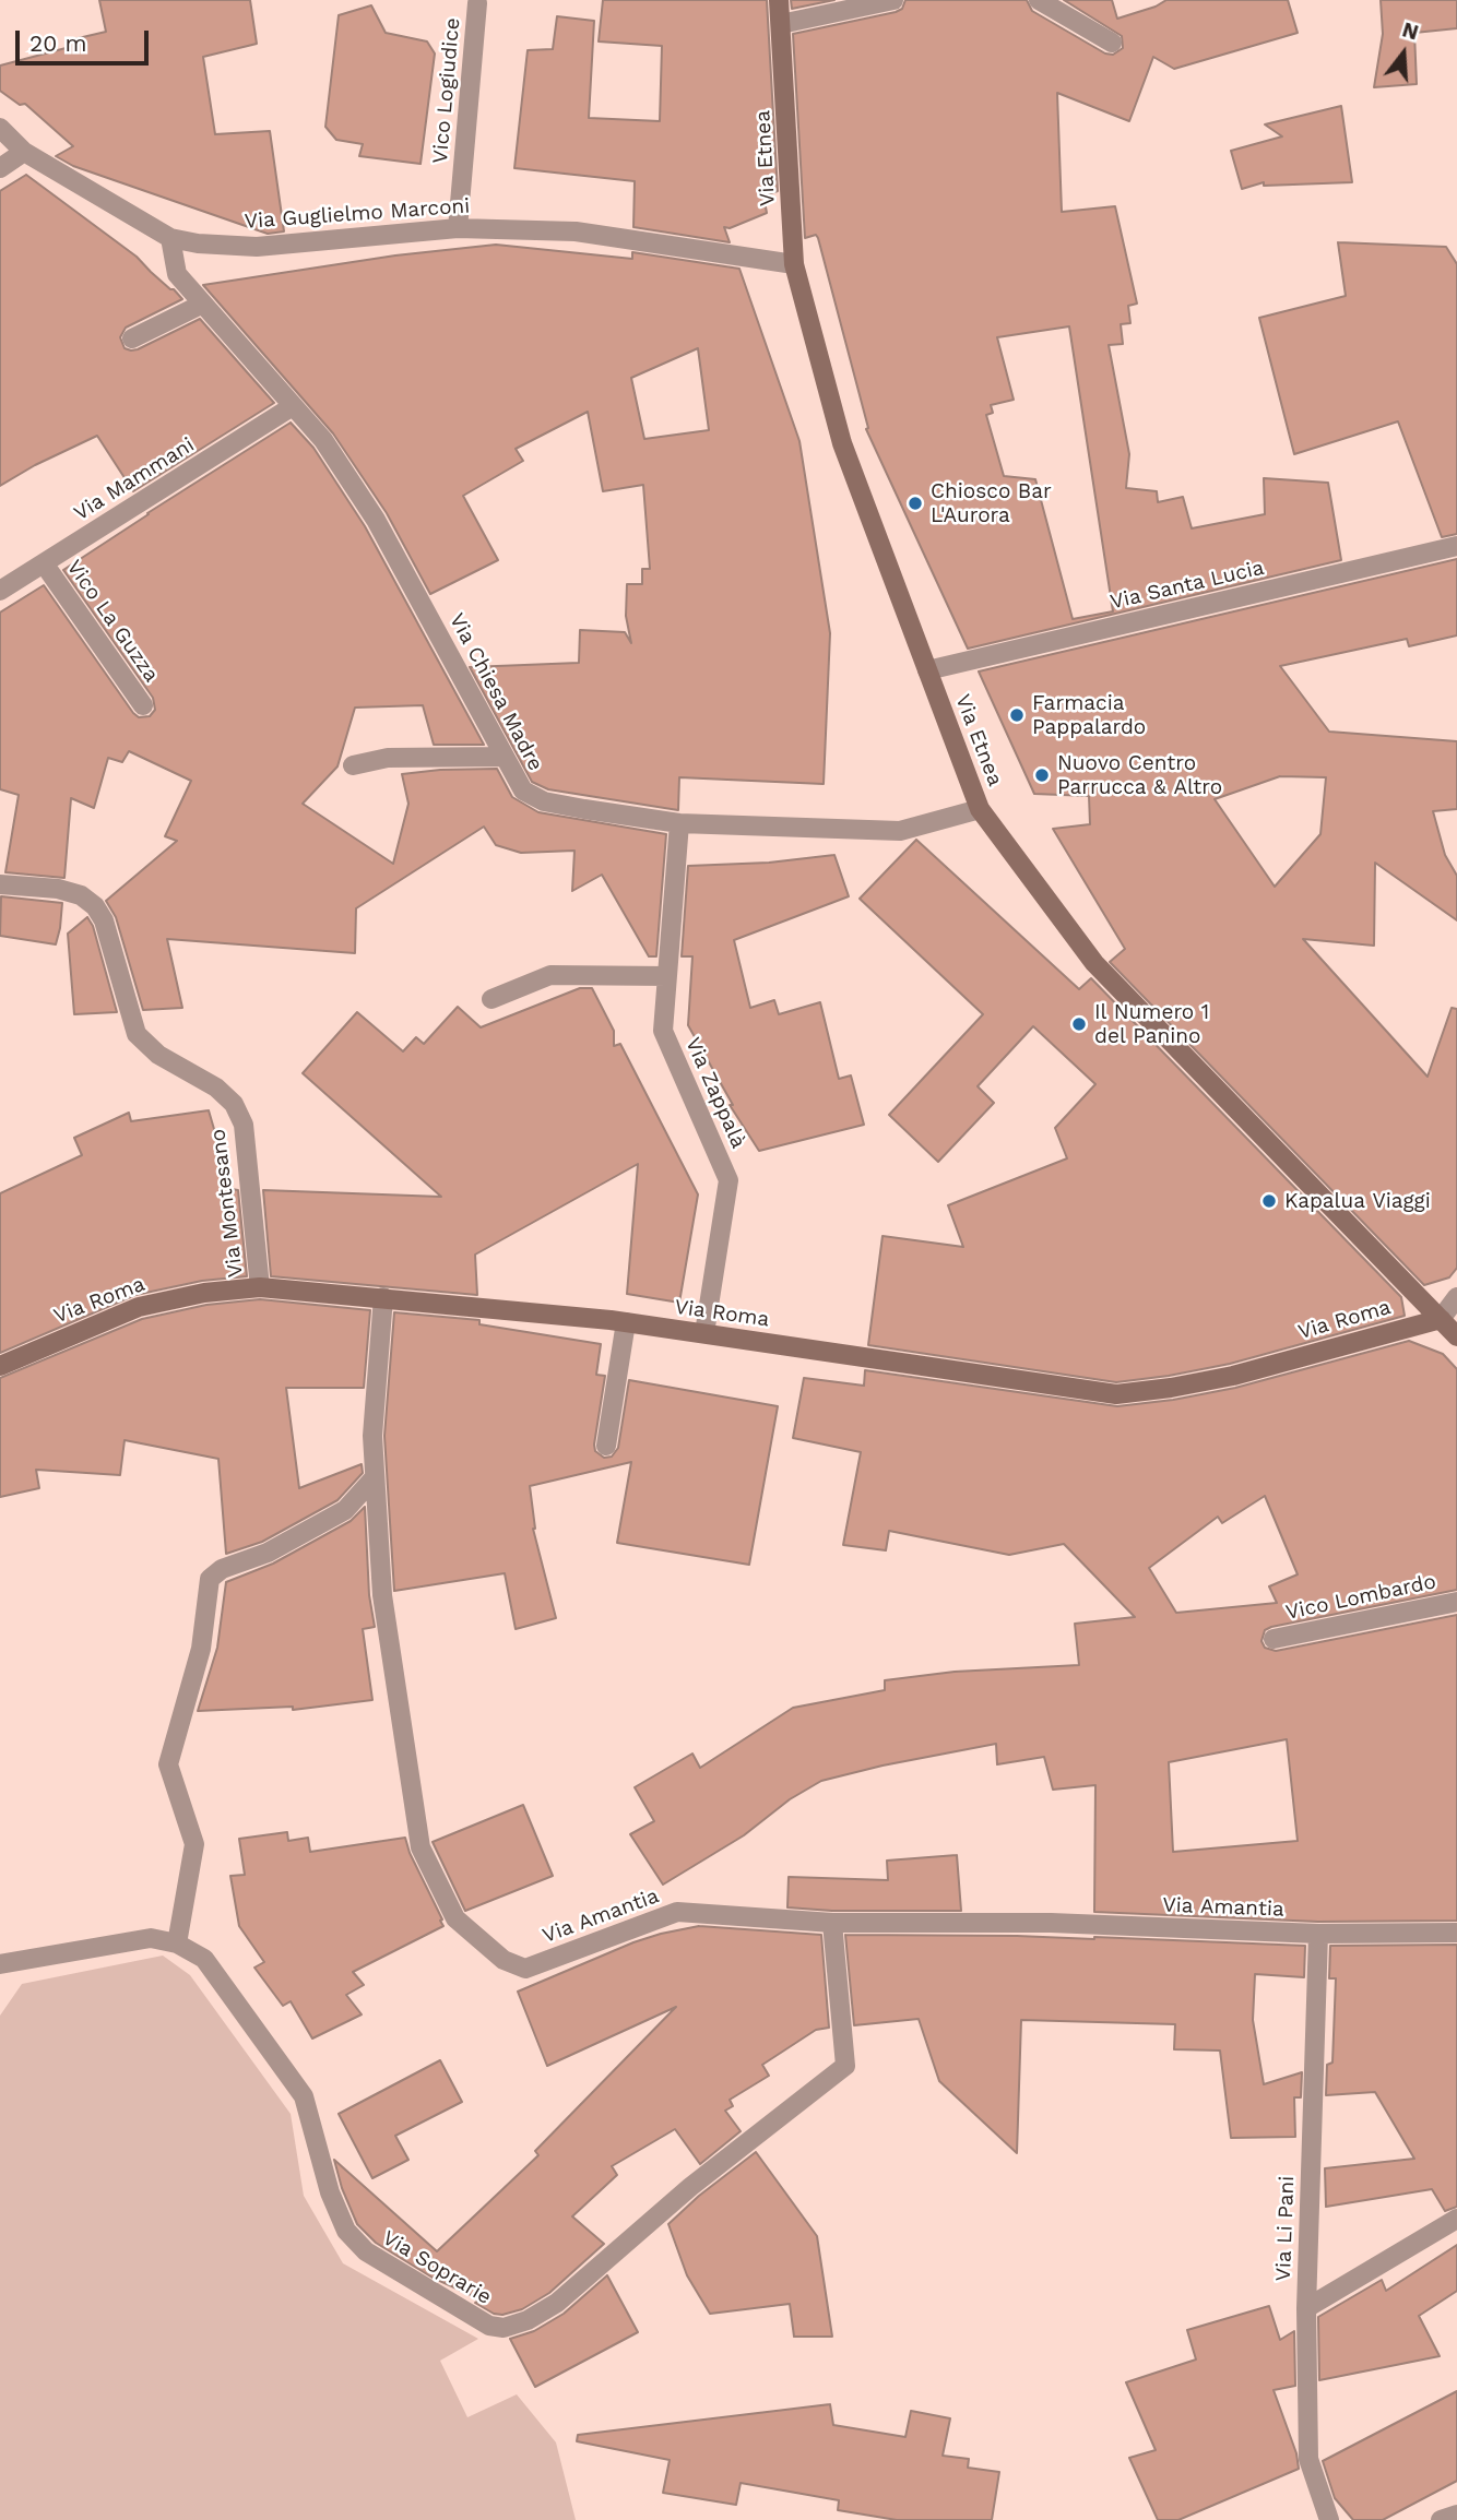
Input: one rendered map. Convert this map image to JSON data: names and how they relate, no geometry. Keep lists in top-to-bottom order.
{
  "streets": {
    "main road": ["Via Etnea", "Via Roma"],
    "street": [
      "Vico Logiudice",
      "Via Guglielmo Marconi",
      "Via Mammani",
      "Via Santa Lucia",
      "Vico La Guzza",
      "Via Chiesa Madre",
      "Via Zappalà",
      "Via Montesano",
      "Vico Lombardo",
      "Via Amantia",
      "Via Li Pani",
      "Via Soprarie"
    ]
  },
  "crossings": [
    ["Vico Logiudice", "Via Guglielmo Marconi"],
    ["Via Etnea", "Via Guglielmo Marconi"],
    ["Via Etnea", "Via Santa Lucia"],
    ["Via Etnea", "Via Chiesa Madre"],
    ["Via Etnea", "Via Roma"],
    ["Via Guglielmo Marconi", "Via Chiesa Madre"],
    ["Via Mammani", "Vico La Guzza"],
    ["Via Mammani", "Via Chiesa Madre"],
    ["Via Chiesa Madre", "Via Zappalà"],
    ["Via Zappalà", "Via Roma"],
    ["Via Montesano", "Via Roma"],
    ["Via Roma", "Via Amantia"],
    ["Via Amantia", "Via Li Pani"],
    ["Via Amantia", "Via Soprarie"]
  ],
  "places": [
    "Chiosco Bar L'Aurora",
    "Farmacia Pappalardo",
    "Nuovo Centro Parrucca & Altro",
    "Il Numero 1 del Panino",
    "Kapalua Viaggi"
  ],
  "scale_bar": "20 m",
  "north": "top"
}
